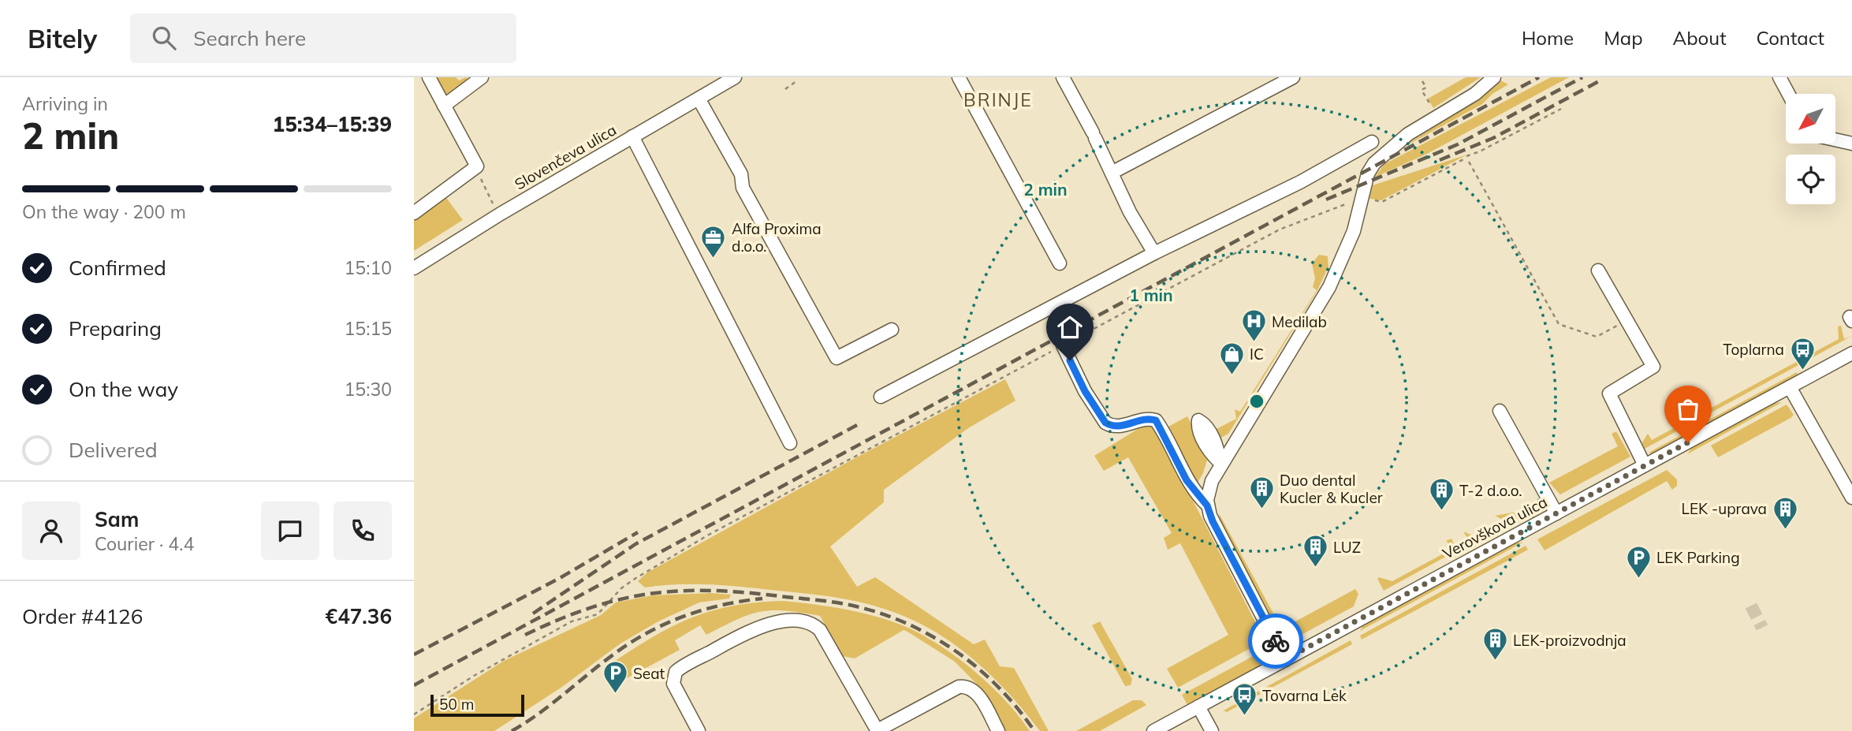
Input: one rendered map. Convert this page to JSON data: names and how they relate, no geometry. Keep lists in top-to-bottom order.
{
  "streets": {
    "street": ["Slovenčeva ulica", "Verovškova ulica"]
  },
  "districts": ["BRINJE"],
  "places": {
    "office": ["Alfa Proxima d.o.o."],
    "hospital": ["Medilab"],
    "bus stop": ["Toplarna", "Tovarna Lek"],
    "shop": ["IC"],
    "building": [
      "Duo dental Kucler & Kucler",
      "T-2 d.o.o.",
      "LEK -uprava",
      "LUZ",
      "LEK-proizvodnja"
    ],
    "parking": ["LEK Parking", "Seat"]
  },
  "scale_bar": "50 m",
  "north": "bottom left",
  "page": {
    "header": "Bitely",
    "search": "Search here",
    "nav": [
      "Home",
      "Map",
      "About",
      "Contact"
    ],
    "heading": ["2 min", "Arriving in", "15:34–15:39"],
    "panel": [
      "Sam",
      "Courier · 4.4",
      "Order #4126",
      "€47.36"
    ],
    "bar": "On the way · 200 m",
    "list": [
      ["Confirmed", "15:10"],
      ["Preparing", "15:15"],
      ["On the way", "15:30"],
      "Delivered"
    ],
    "scale": "50 m"
  },
  "rings": ["2 min", "1 min"]
}
